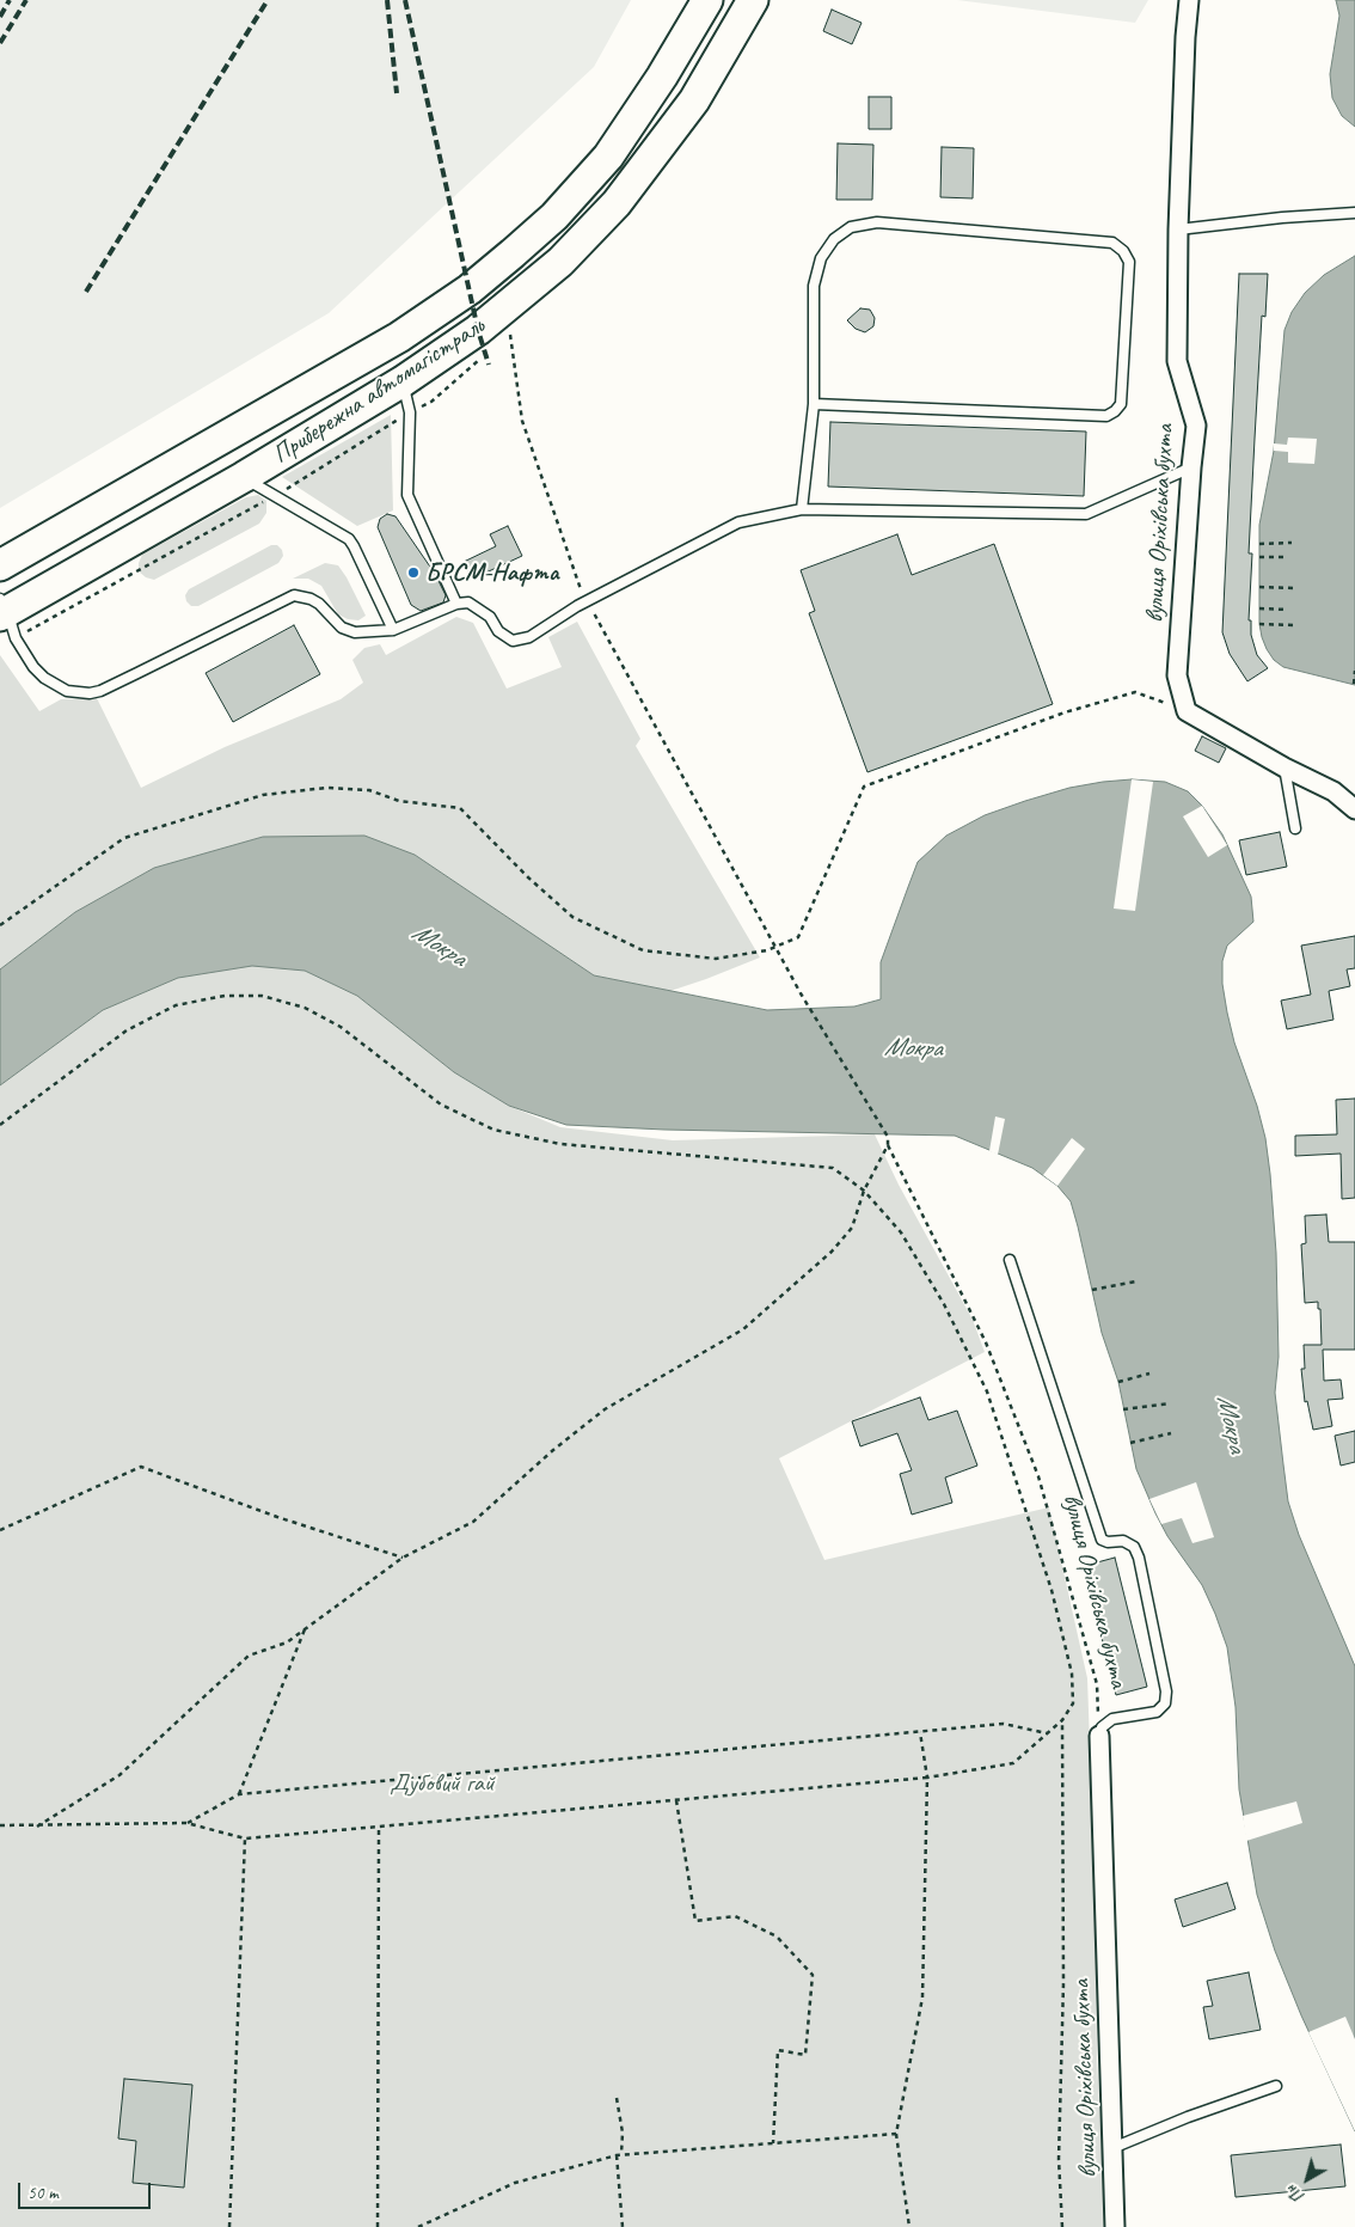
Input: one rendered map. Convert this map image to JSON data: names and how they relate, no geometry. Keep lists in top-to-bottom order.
{
  "streets": {
    "main road": ["Прибережна автомагістраль"],
    "street": ["вулиця Оріхівська бухта"]
  },
  "water": ["Мокра"],
  "parks": ["Дубовий гай"],
  "places": ["БРСМ-Нафта"],
  "scale_bar": "50 m",
  "north": "bottom left"
}
